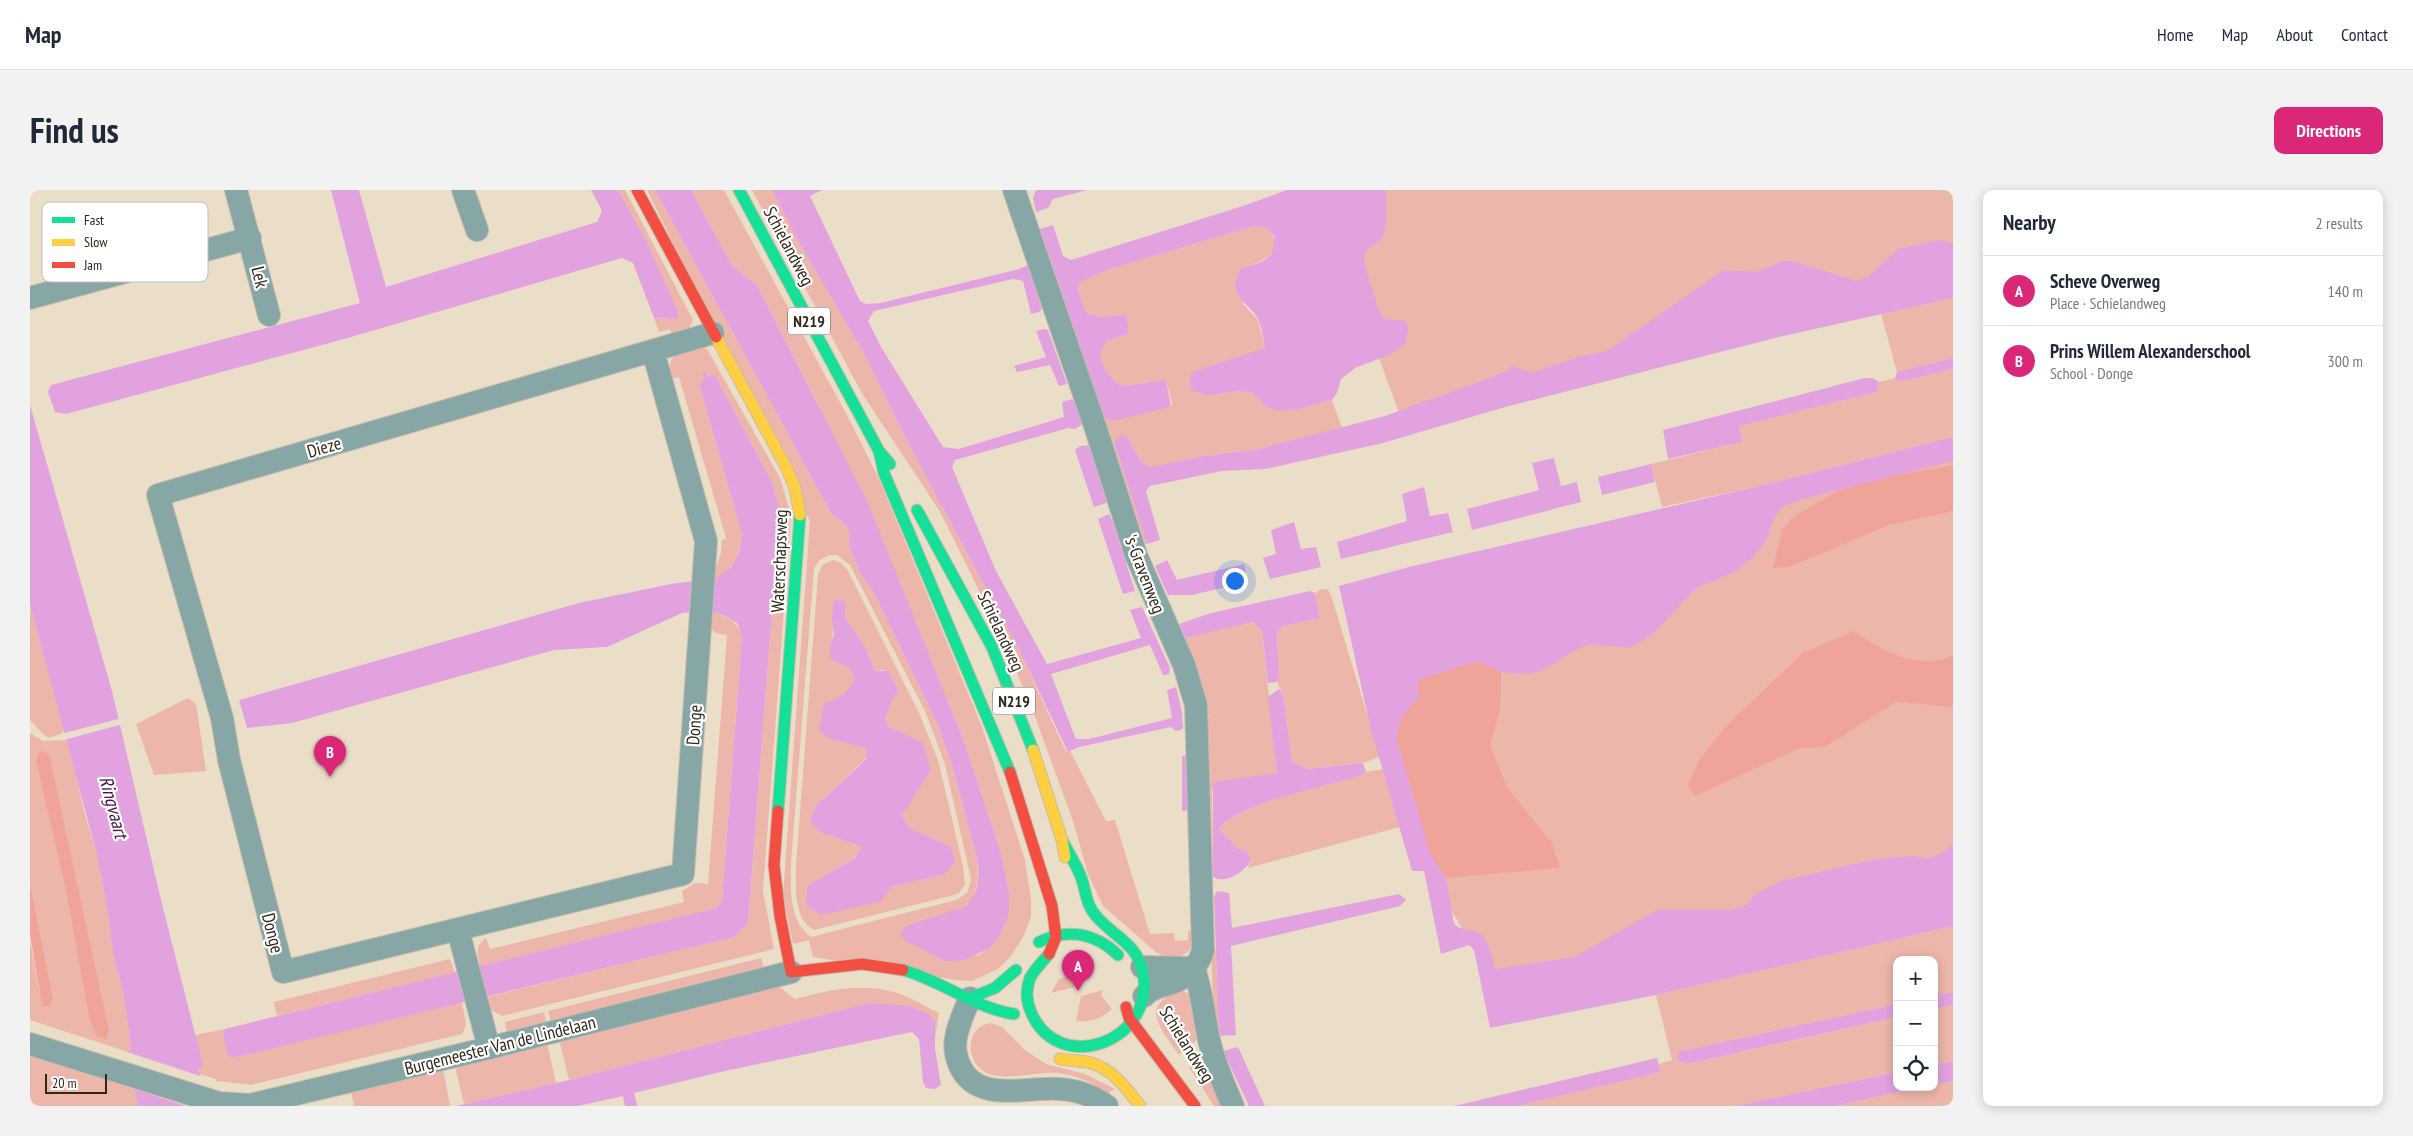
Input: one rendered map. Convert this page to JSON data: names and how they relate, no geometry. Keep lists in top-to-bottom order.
{
  "streets": {
    "main road": [
      "Schielandweg",
      "N219",
      "Waterschapsweg",
      "Burgemeester Van de Lindelaan"
    ],
    "street": [
      "Lek",
      "Dieze",
      "'s-Gravenweg",
      "Donge"
    ]
  },
  "crossings": [
    ["Schielandweg", "N219"],
    ["N219", "Burgemeester Van de Lindelaan"],
    ["Dieze", "Waterschapsweg"],
    ["Dieze", "Donge"],
    ["Waterschapsweg", "Burgemeester Van de Lindelaan"]
  ],
  "water": ["Ringvaart"],
  "legend": ["Fast", "Slow", "Jam"],
  "scale_bar": "20 m",
  "page": {
    "header": "Map",
    "nav": [
      "Home",
      "Map",
      "About",
      "Contact"
    ],
    "title": "Find us",
    "buttons": "Directions",
    "heading": ["Nearby", "2 results"],
    "list": [
      {
        "mark": "A",
        "name": "Scheve Overweg",
        "note": "Place · Schielandweg",
        "value": "140 m"
      },
      {
        "mark": "B",
        "name": "Prins Willem Alexanderschool",
        "note": "School · Donge",
        "value": "300 m"
      }
    ],
    "pins": ["B", "A"],
    "map_buttons": ["+", "−"],
    "scale": "20 m"
  }
}
